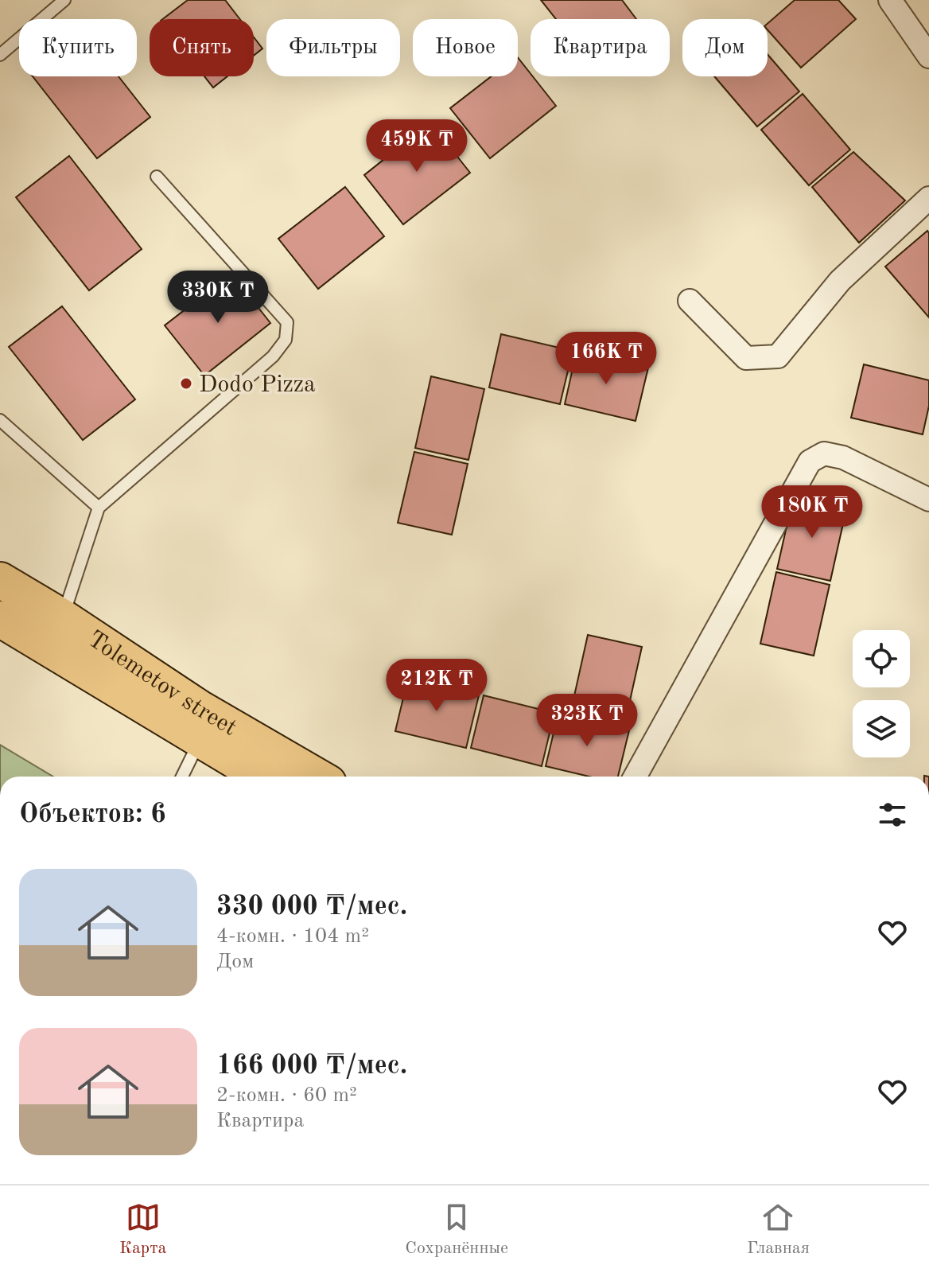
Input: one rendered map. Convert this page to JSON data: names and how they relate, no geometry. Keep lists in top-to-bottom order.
{
  "streets": {
    "main road": ["Tolemetov street"]
  },
  "places": ["Dodo Pizza"],
  "page": {
    "chip": [
      "Купить",
      "Снять",
      "Фильтры",
      "Новое",
      "Квартира",
      "Дом"
    ],
    "price": [
      "459K ₸",
      "330K ₸",
      "166K ₸",
      "180K ₸",
      "212K ₸",
      "323K ₸"
    ],
    "heading": "Объектов: 6",
    "list": [
      {
        "name": "330 000 ₸/мес.",
        "note": "4-комн. · 104 m² · Дом"
      },
      {
        "name": "166 000 ₸/мес.",
        "note": "2-комн. · 60 m² · Квартира"
      }
    ],
    "tabs": ["Карта", "Сохранённые", "Главная"]
  }
}
